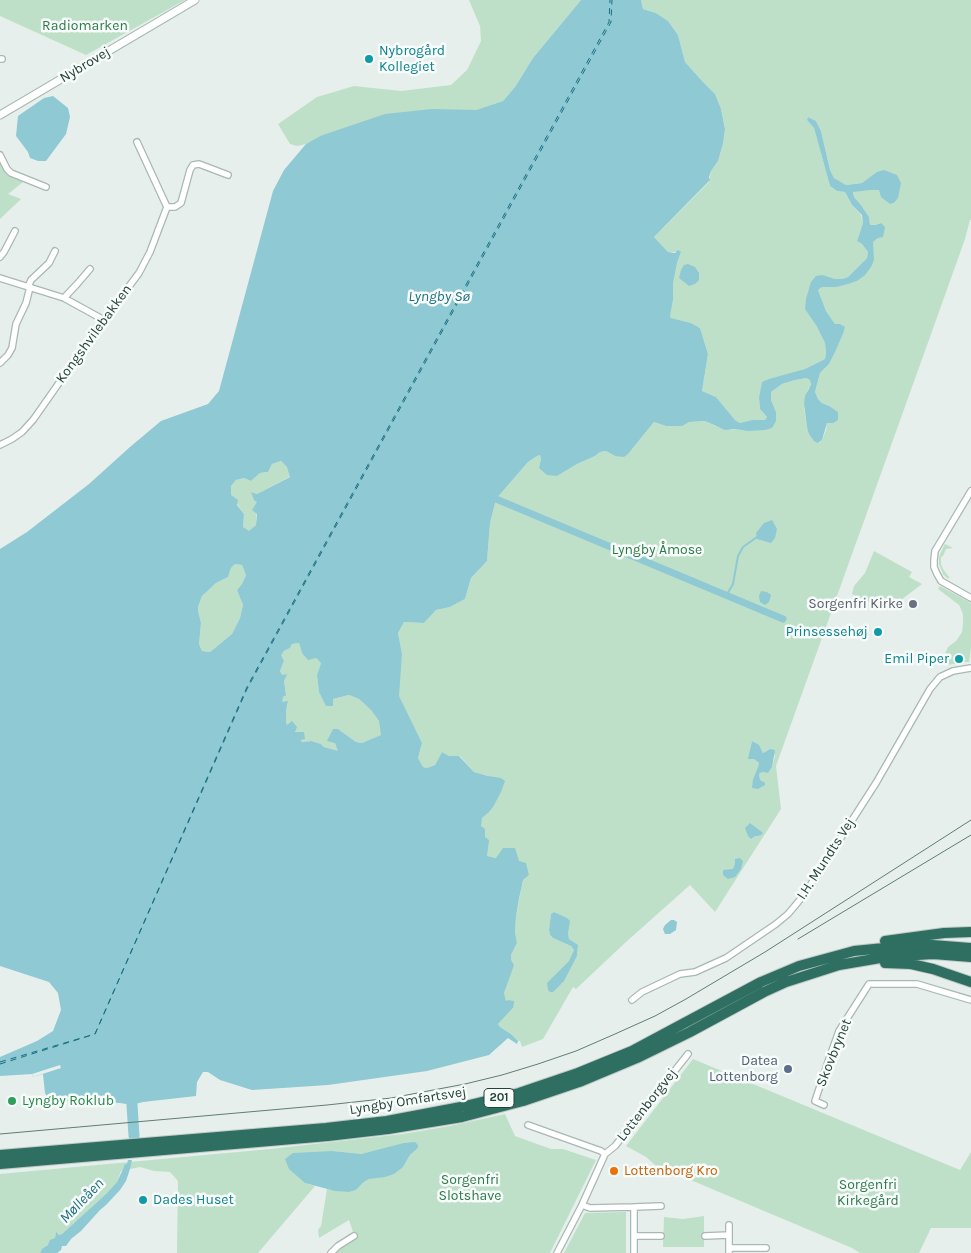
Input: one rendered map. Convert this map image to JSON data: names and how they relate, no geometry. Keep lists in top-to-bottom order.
{
  "streets": {
    "highway": ["201", "Lyngby Omfartsvej"],
    "street": [
      "Nybrovej",
      "Kongshvilebakken",
      "I.H. Mundts Vej",
      "Skovbrynet",
      "Lottenborgvej"
    ]
  },
  "water": ["Lyngby Sø", "Mølleåen"],
  "parks": [
    "Radiomarken",
    "Lyngby Åmose",
    "Sorgenfri Slotshave",
    "Sorgenfri Kirkegård"
  ],
  "places": [
    "Nybrogård Kollegiet",
    "Sorgenfri Kirke",
    "Prinsessehøj",
    "Emil Piper",
    "Datea Lottenborg",
    "Lyngby Roklub",
    "Lottenborg Kro",
    "Dades Huset"
  ]
}
